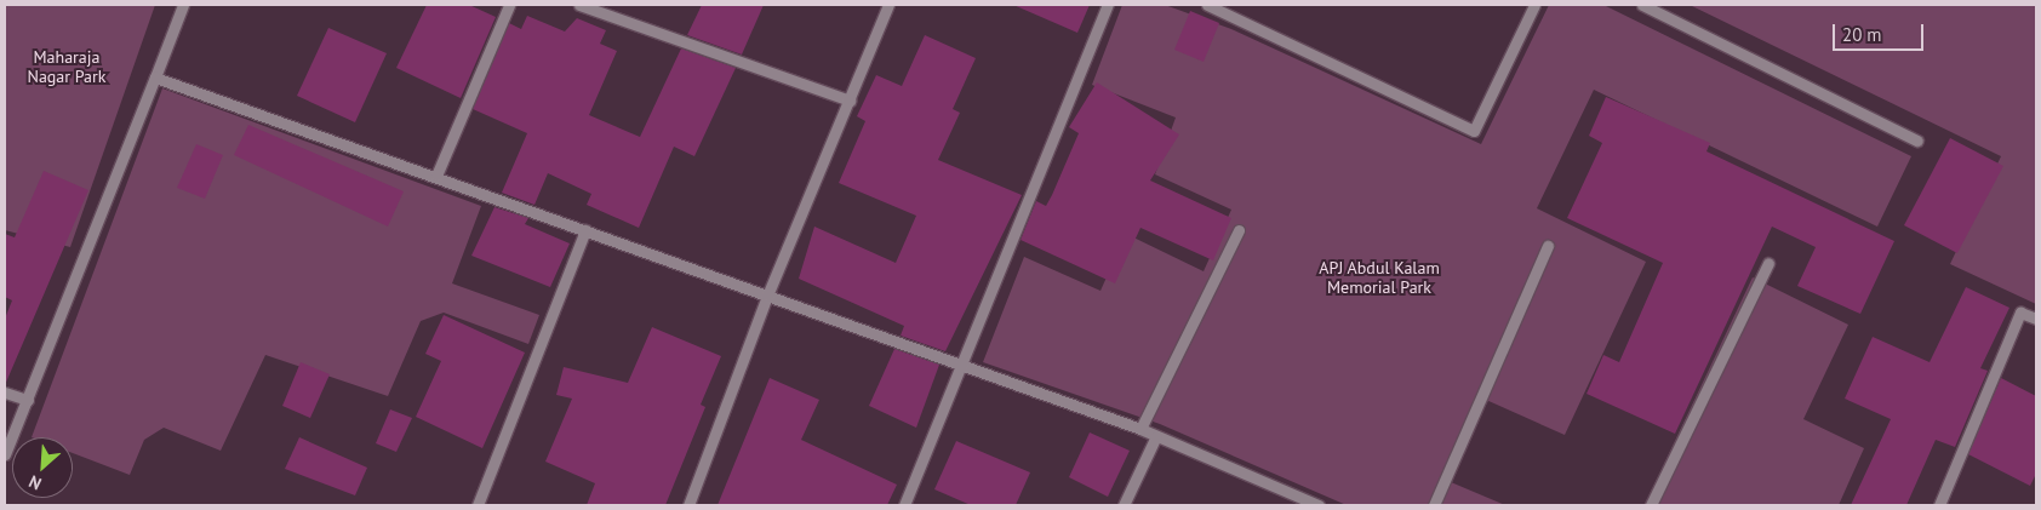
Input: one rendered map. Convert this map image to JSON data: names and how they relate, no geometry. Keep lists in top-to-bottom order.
{
  "parks": ["Maharaja Nagar Park", "APJ Abdul Kalam Memorial Park"],
  "scale_bar": "20 m",
  "north": "bottom left"
}
